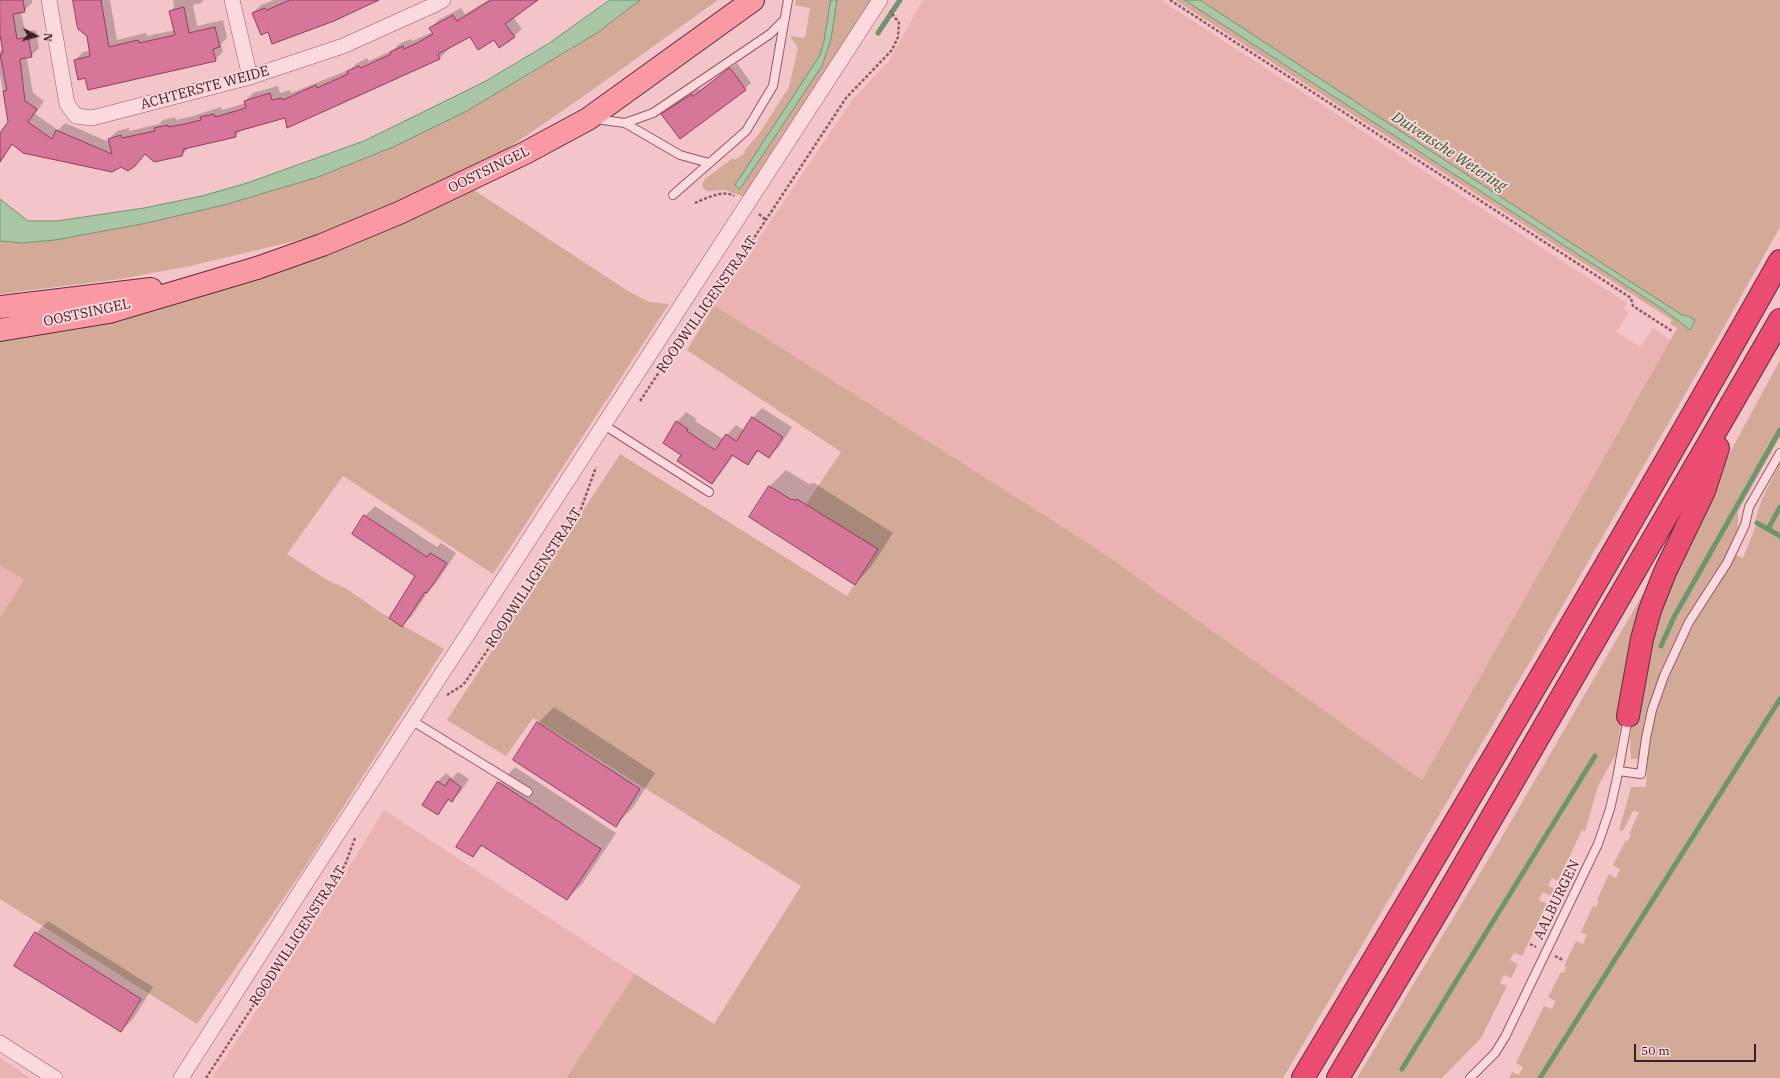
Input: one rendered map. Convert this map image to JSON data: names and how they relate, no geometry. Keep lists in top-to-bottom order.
{
  "streets": {
    "main road": ["OOSTSINGEL"],
    "street": ["ACHTERSTE WEIDE", "ROODWILLIGENSTRAAT"],
    "lane": ["AALBURGEN"]
  },
  "water": ["Duivensche Wetering"],
  "scale_bar": "50 m",
  "north": "right"
}
